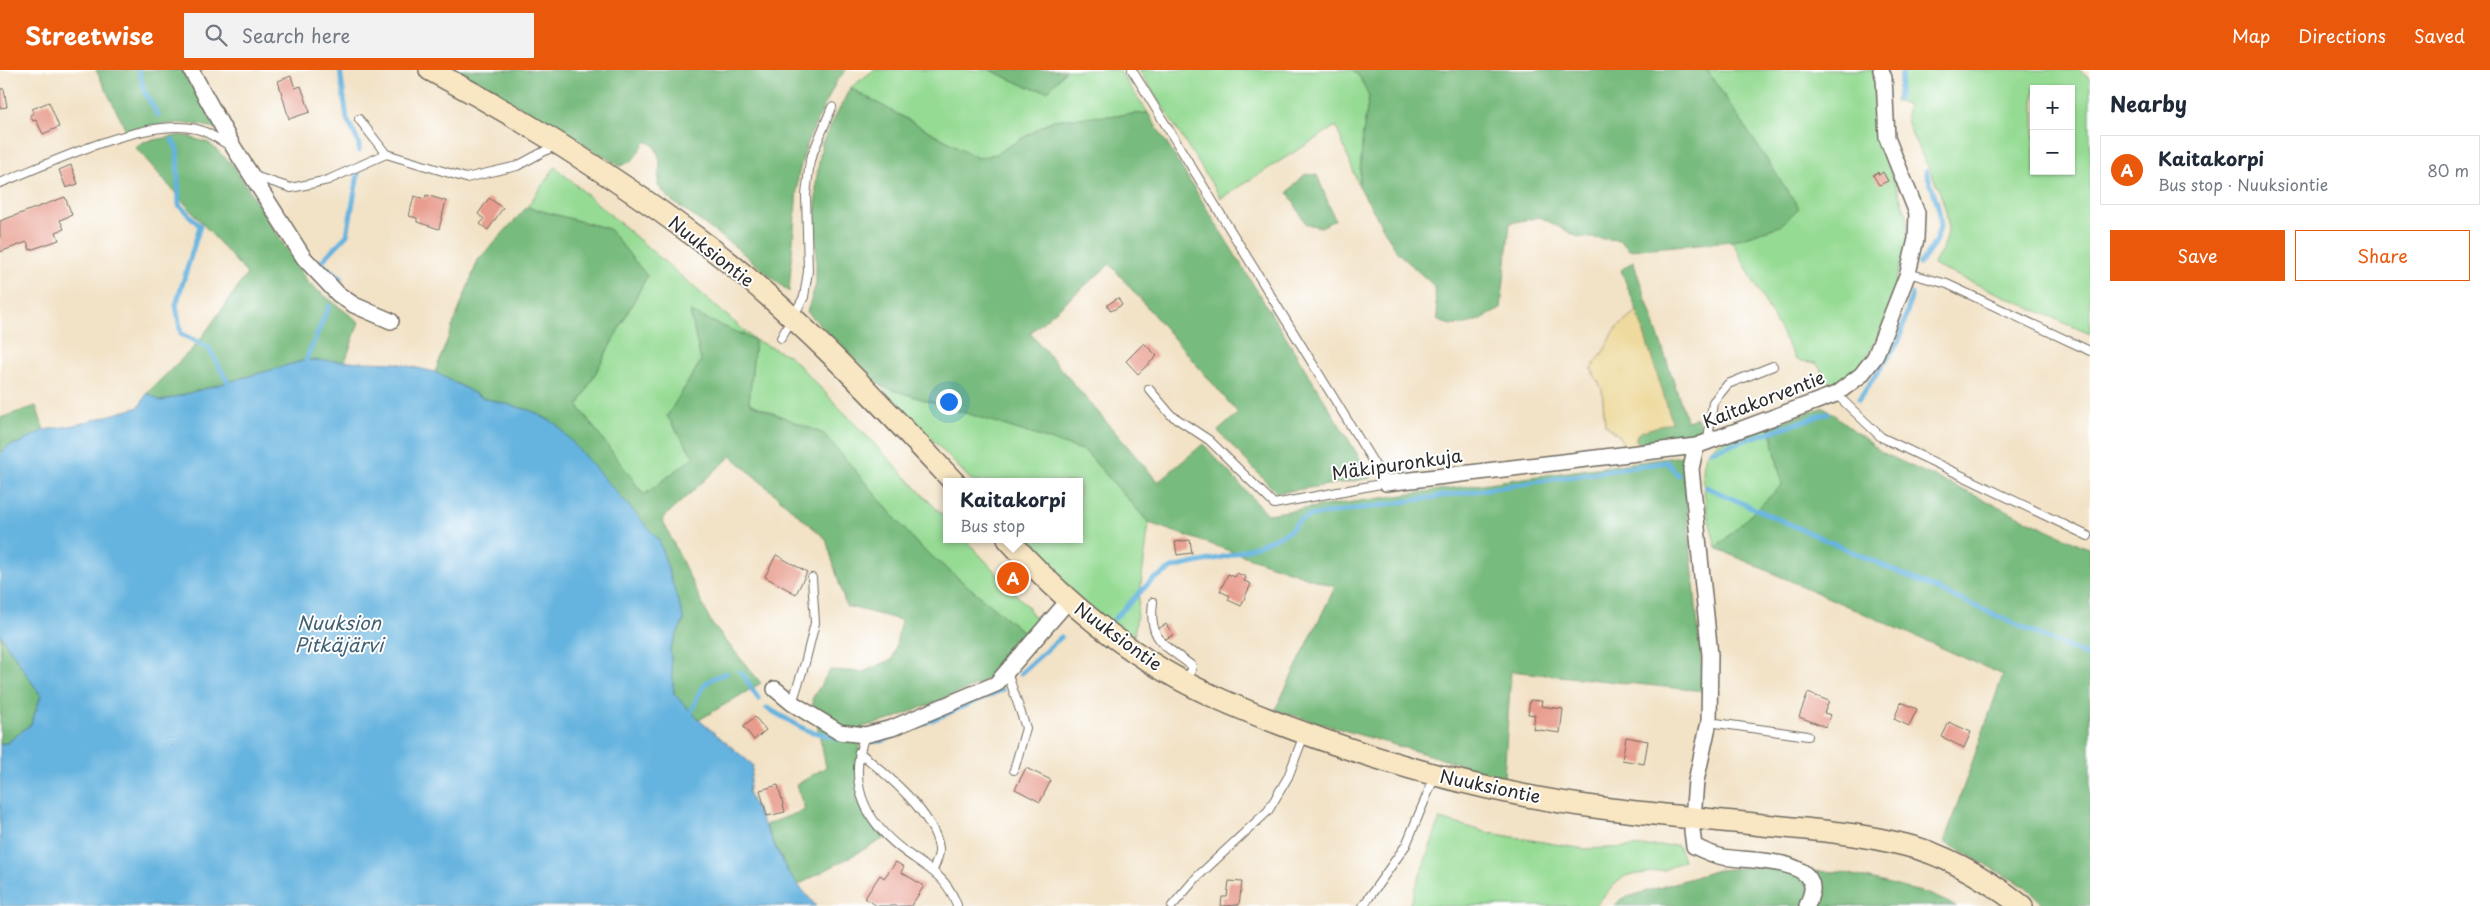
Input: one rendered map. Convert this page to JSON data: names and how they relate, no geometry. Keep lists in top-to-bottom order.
{
  "streets": {
    "street": ["Nuuksiontie", "Kaitakorventie", "Mäkipuronkuja"]
  },
  "crossings": [
    ["Nuuksiontie", "Kaitakorventie"],
    ["Kaitakorventie", "Mäkipuronkuja"]
  ],
  "water": ["Nuuksion Pitkäjärvi"],
  "page": {
    "header": "Streetwise",
    "search": "Search here",
    "nav": ["Map", "Directions", "Saved"],
    "heading": "Nearby",
    "map_buttons": ["+", "−"],
    "list": [
      {
        "mark": "A",
        "name": "Kaitakorpi",
        "note": "Bus stop · Nuuksiontie",
        "value": "80 m"
      }
    ],
    "buttons": ["Save", "Share"],
    "popup": ["Kaitakorpi", "Bus stop"],
    "pins": "A"
  }
}
